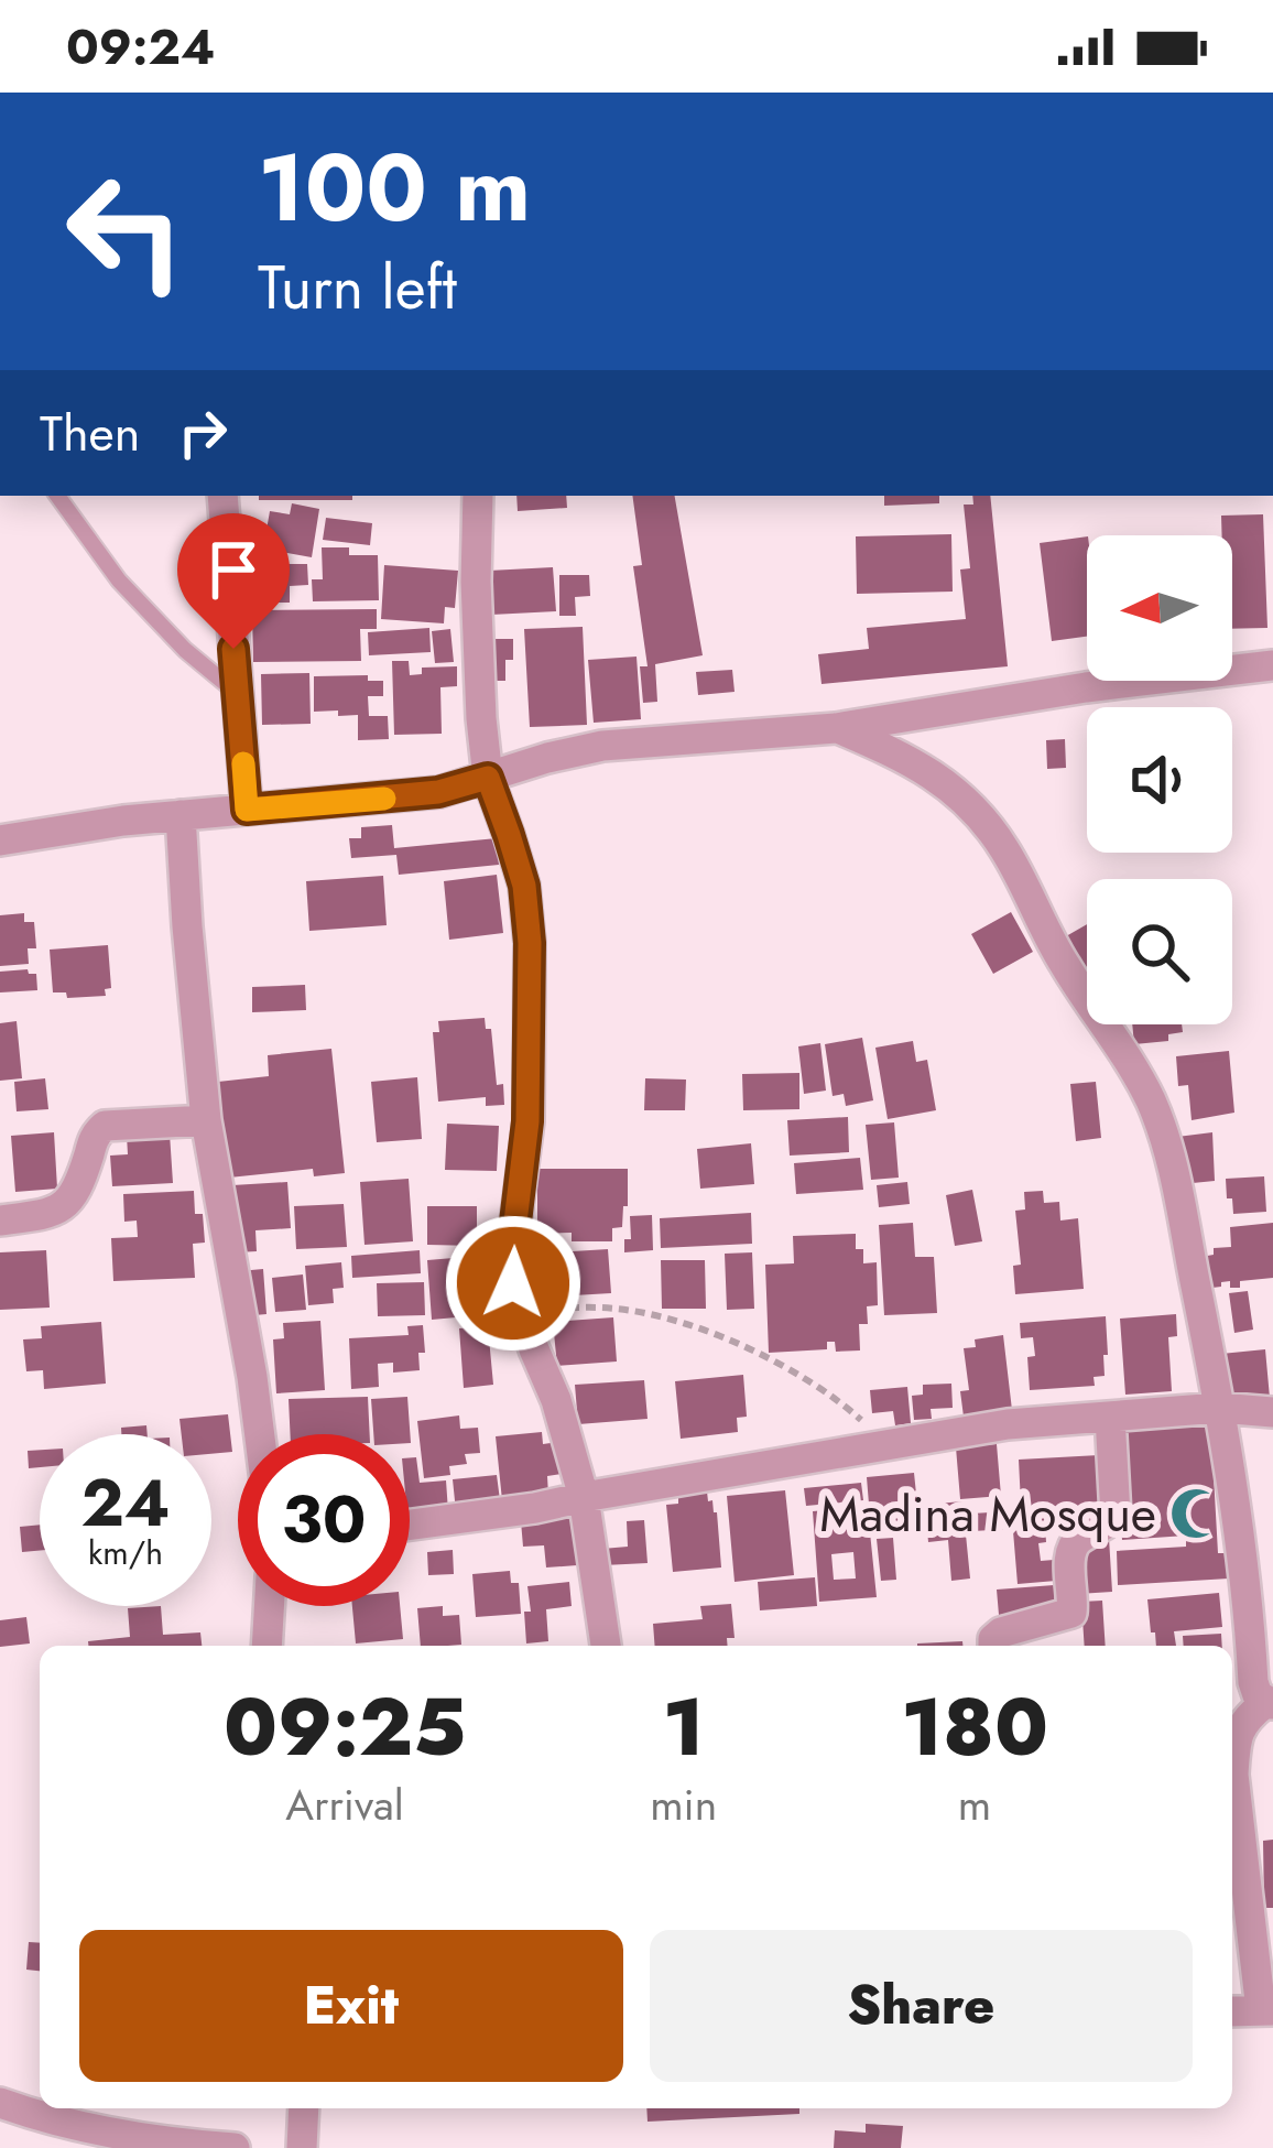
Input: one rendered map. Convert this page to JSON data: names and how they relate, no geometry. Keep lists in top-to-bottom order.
{
  "places": {
    "mosque": ["Madina Mosque"]
  },
  "north": "left",
  "page": {
    "status": "09:24",
    "turn": ["100 m", "Turn left"],
    "then": "Then",
    "speed": "24 km/h",
    "limit": "30",
    "eta": [
      "09:25",
      "Arrival",
      "1",
      "min",
      "180",
      "m"
    ],
    "buttons": ["Exit", "Share"]
  }
}
